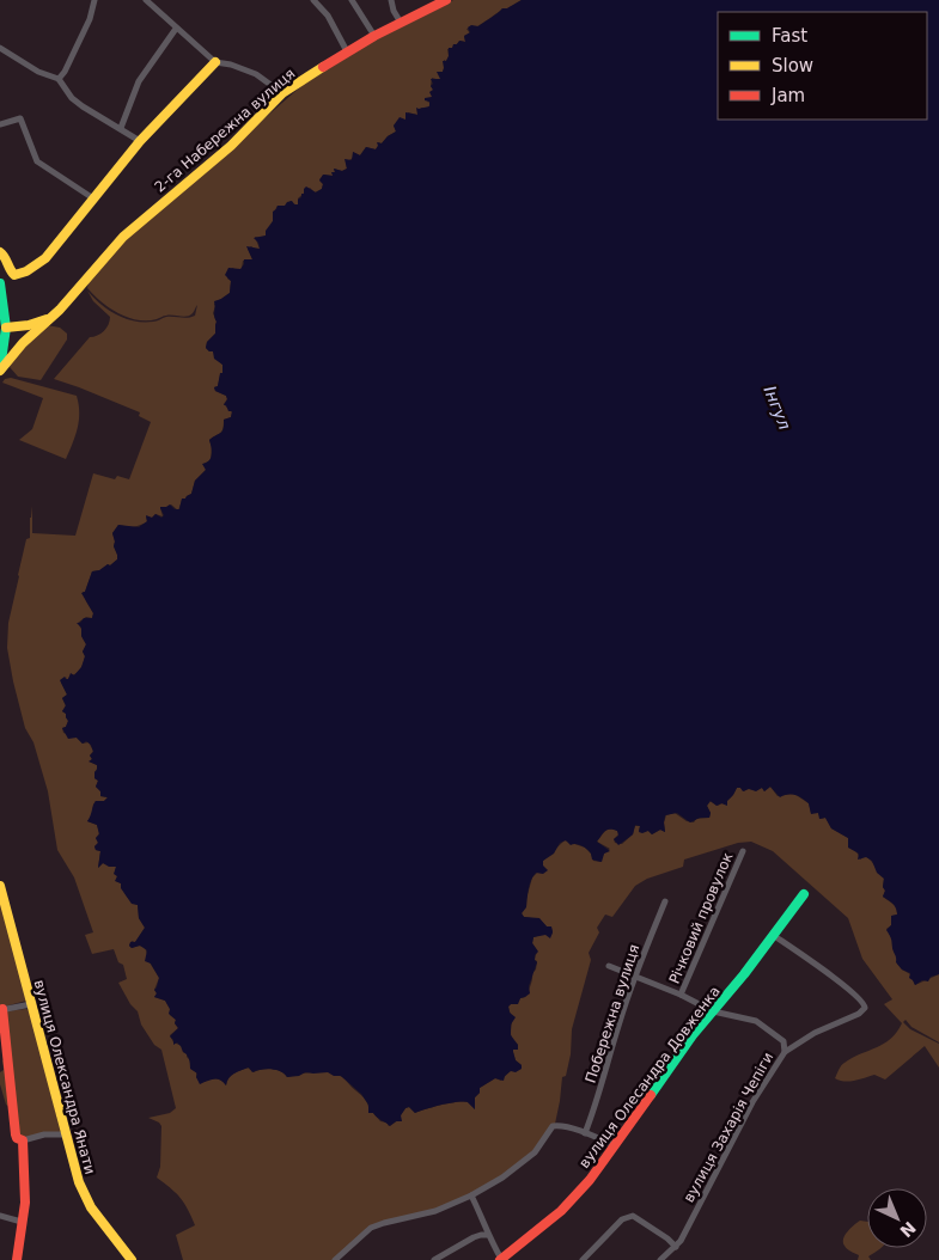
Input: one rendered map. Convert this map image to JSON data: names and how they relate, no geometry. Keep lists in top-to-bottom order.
{
  "streets": {
    "street": [
      "2-га Набережна вулиця",
      "Річковий провулок",
      "Побережна вулиця",
      "вулиця Олександра Янати",
      "вулиця Олесандра Довженка",
      "вулиця Захарія Чепіги"
    ]
  },
  "crossings": [
    ["вулиця Олесандра Довженка", "вулиця Захарія Чепіги"]
  ],
  "water": ["Інгул"],
  "legend": ["Fast", "Slow", "Jam"],
  "north": "bottom right"
}
